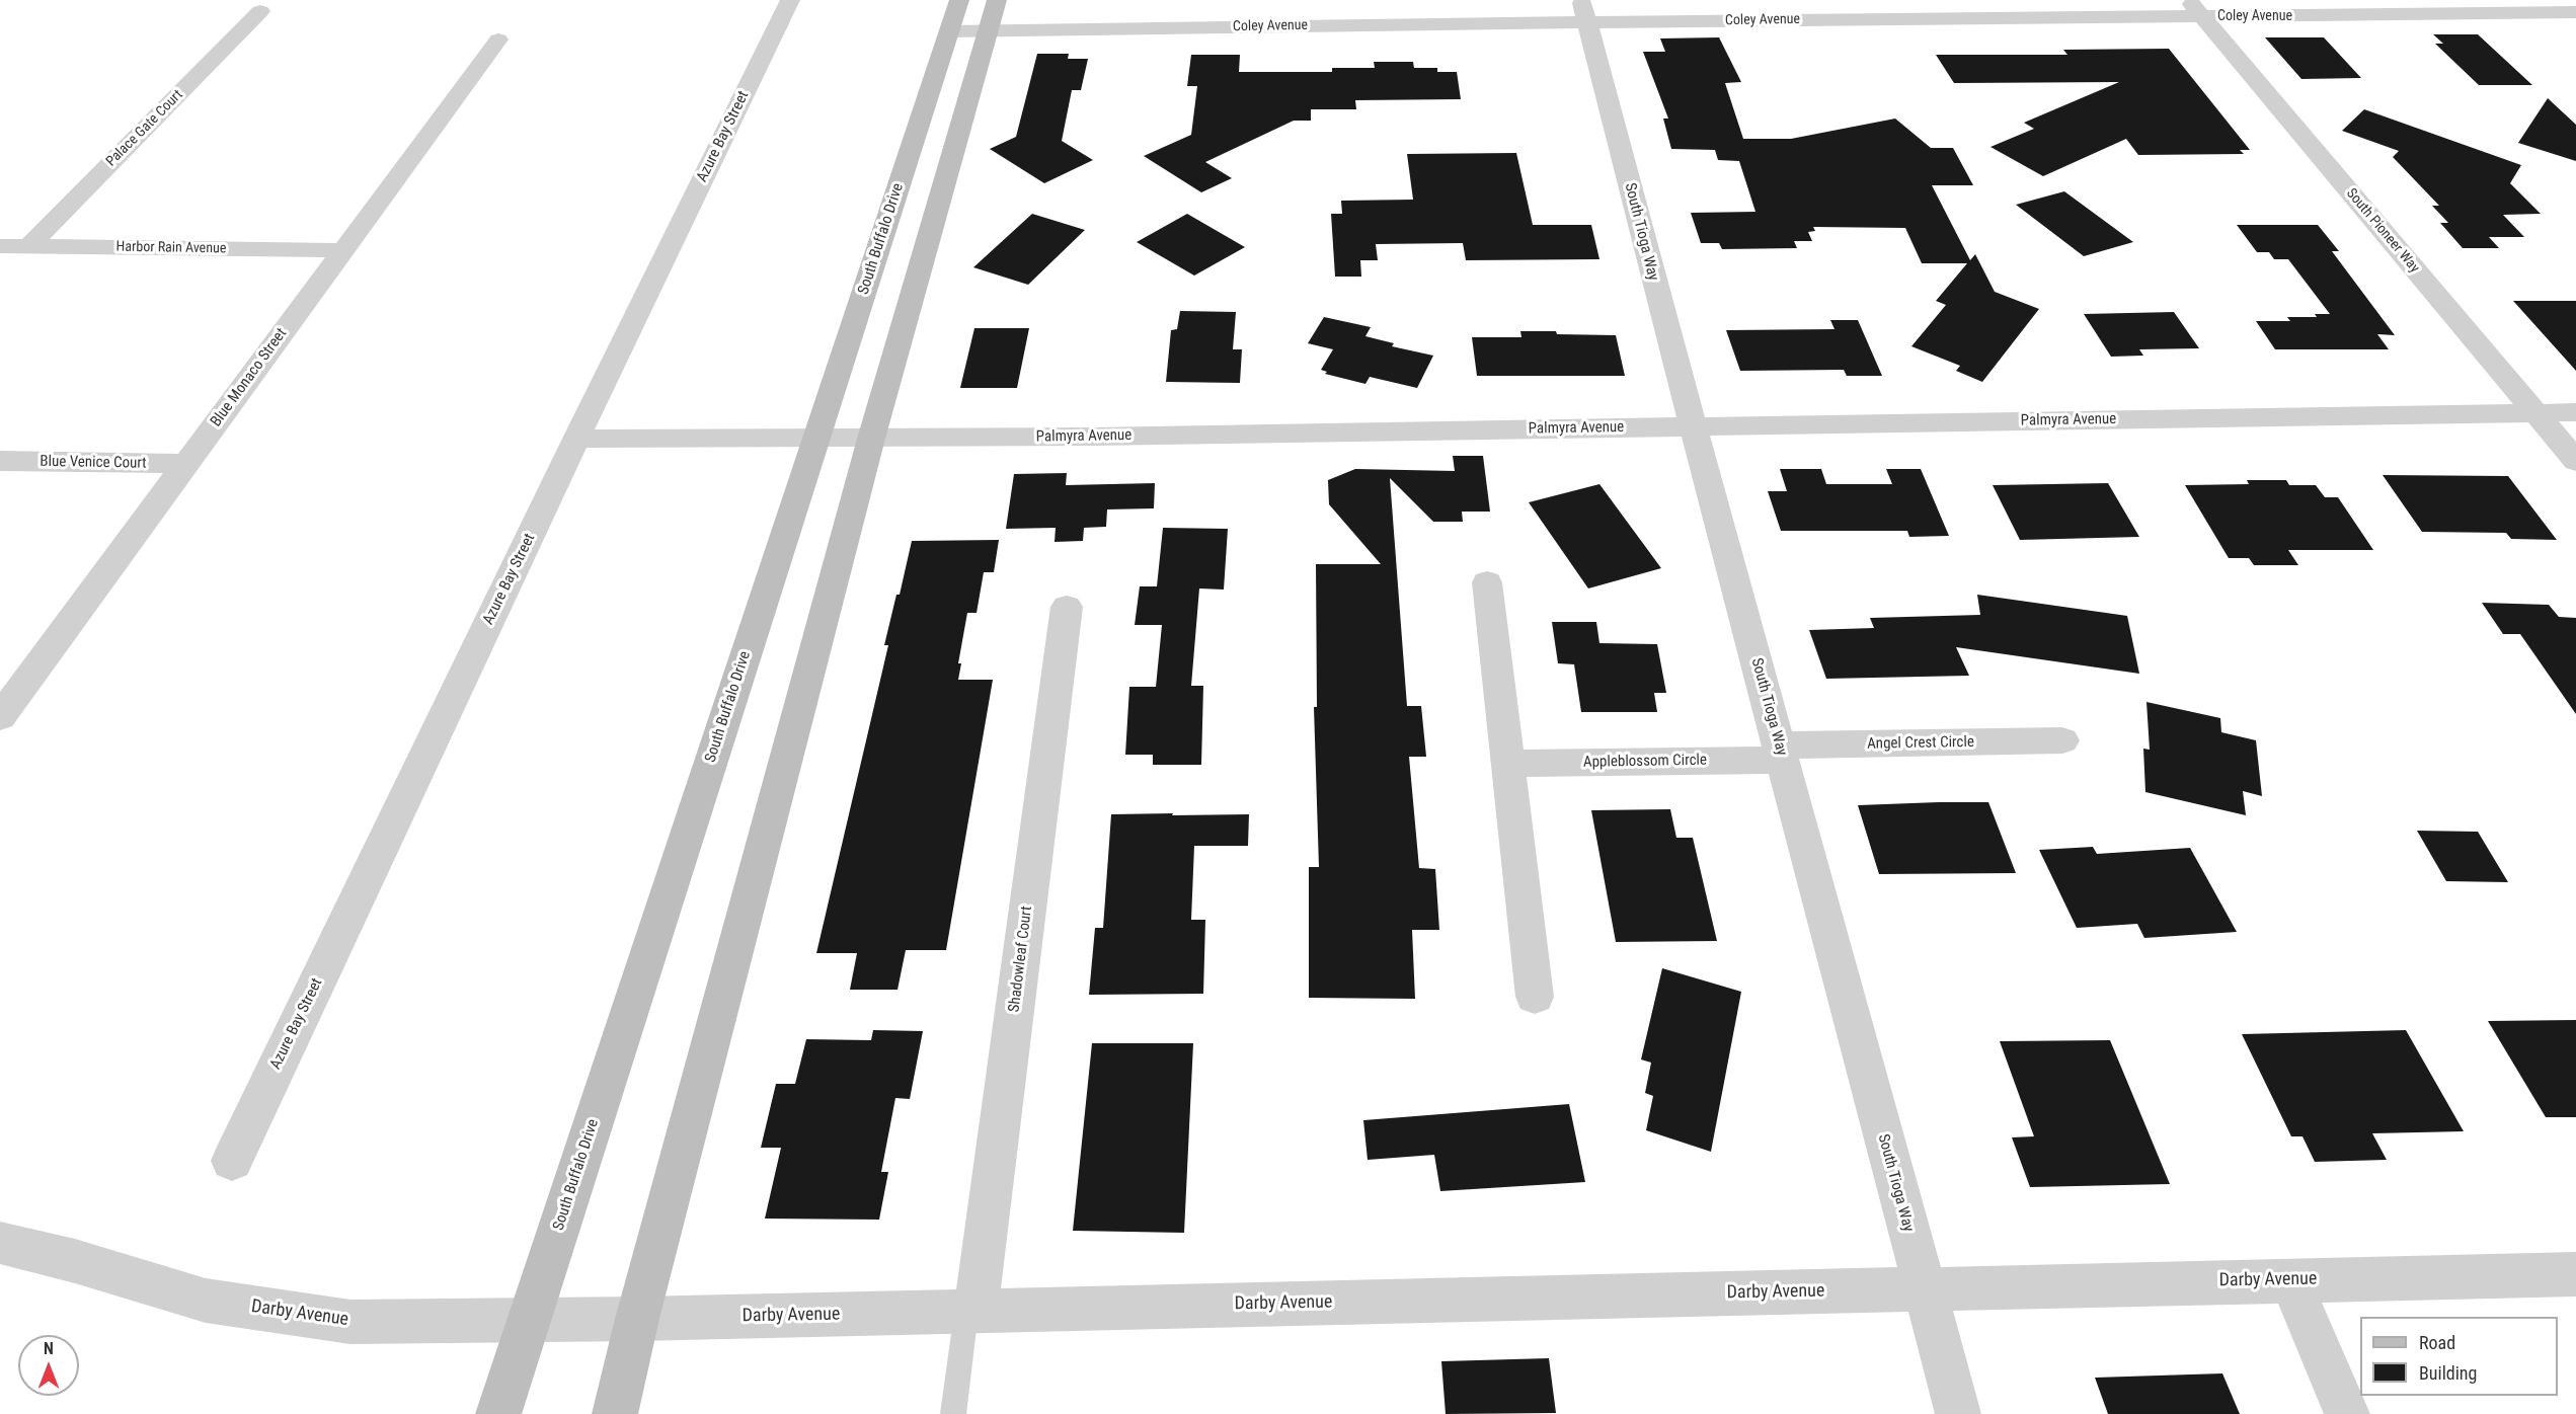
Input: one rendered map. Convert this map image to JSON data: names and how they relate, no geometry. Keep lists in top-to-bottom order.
{
  "streets": {
    "main road": ["South Buffalo Drive"],
    "street": [
      "Coley Avenue",
      "Palace Gate Court",
      "Azure Bay Street",
      "South Pioneer Way",
      "South Tioga Way",
      "Harbor Rain Avenue",
      "Blue Monaco Street",
      "Palmyra Avenue",
      "Blue Venice Court",
      "Angel Crest Circle",
      "Appleblossom Circle",
      "Shadowleaf Court",
      "Darby Avenue"
    ]
  },
  "crossings": [
    ["Coley Avenue", "South Pioneer Way"],
    ["Coley Avenue", "South Tioga Way"],
    ["Coley Avenue", "South Buffalo Drive"],
    ["Palace Gate Court", "Harbor Rain Avenue"],
    ["Azure Bay Street", "Palmyra Avenue"],
    ["South Pioneer Way", "Palmyra Avenue"],
    ["South Tioga Way", "Palmyra Avenue"],
    ["South Tioga Way", "Angel Crest Circle"],
    ["South Tioga Way", "Appleblossom Circle"],
    ["South Tioga Way", "Darby Avenue"],
    ["South Buffalo Drive", "Palmyra Avenue"],
    ["South Buffalo Drive", "Darby Avenue"],
    ["Harbor Rain Avenue", "Blue Monaco Street"],
    ["Blue Monaco Street", "Blue Venice Court"],
    ["Angel Crest Circle", "Appleblossom Circle"],
    ["Shadowleaf Court", "Darby Avenue"]
  ],
  "legend": ["Road", "Building"],
  "north": "top"
}
